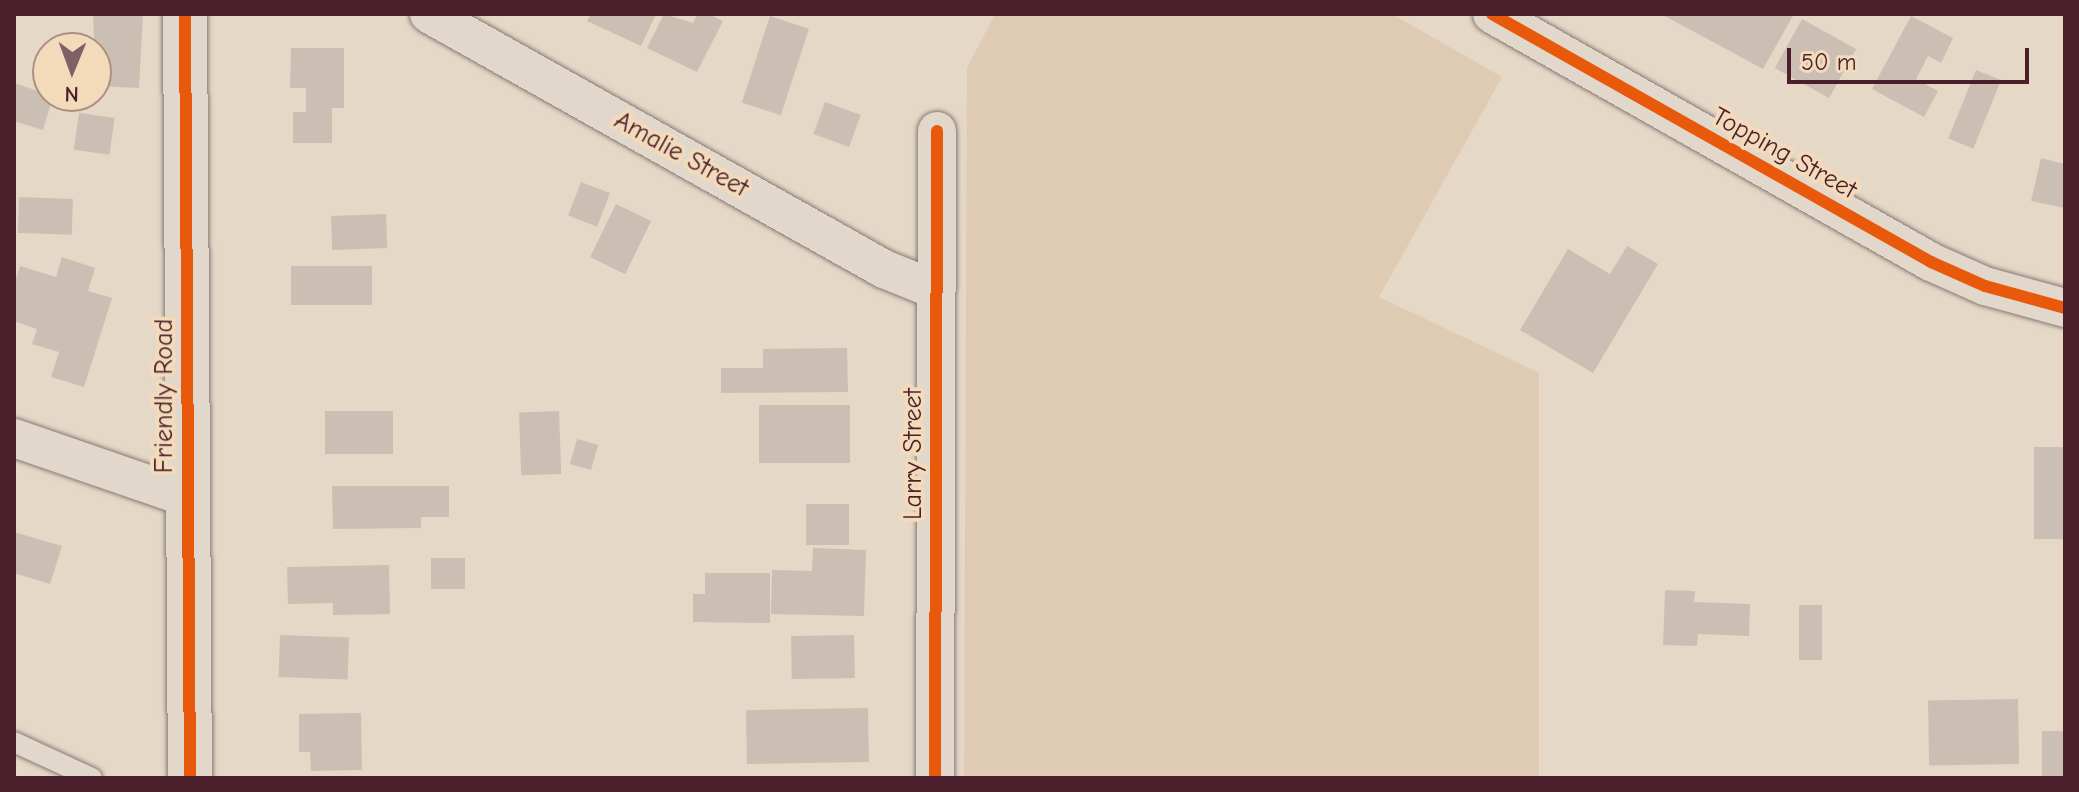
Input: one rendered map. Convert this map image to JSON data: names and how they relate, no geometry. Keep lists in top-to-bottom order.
{
  "streets": {
    "street": [
      "Topping Street",
      "Amalie Street",
      "Friendly Road",
      "Larry Street"
    ]
  },
  "crossings": [
    ["Amalie Street", "Larry Street"]
  ],
  "scale_bar": "50 m",
  "north": "bottom"
}
